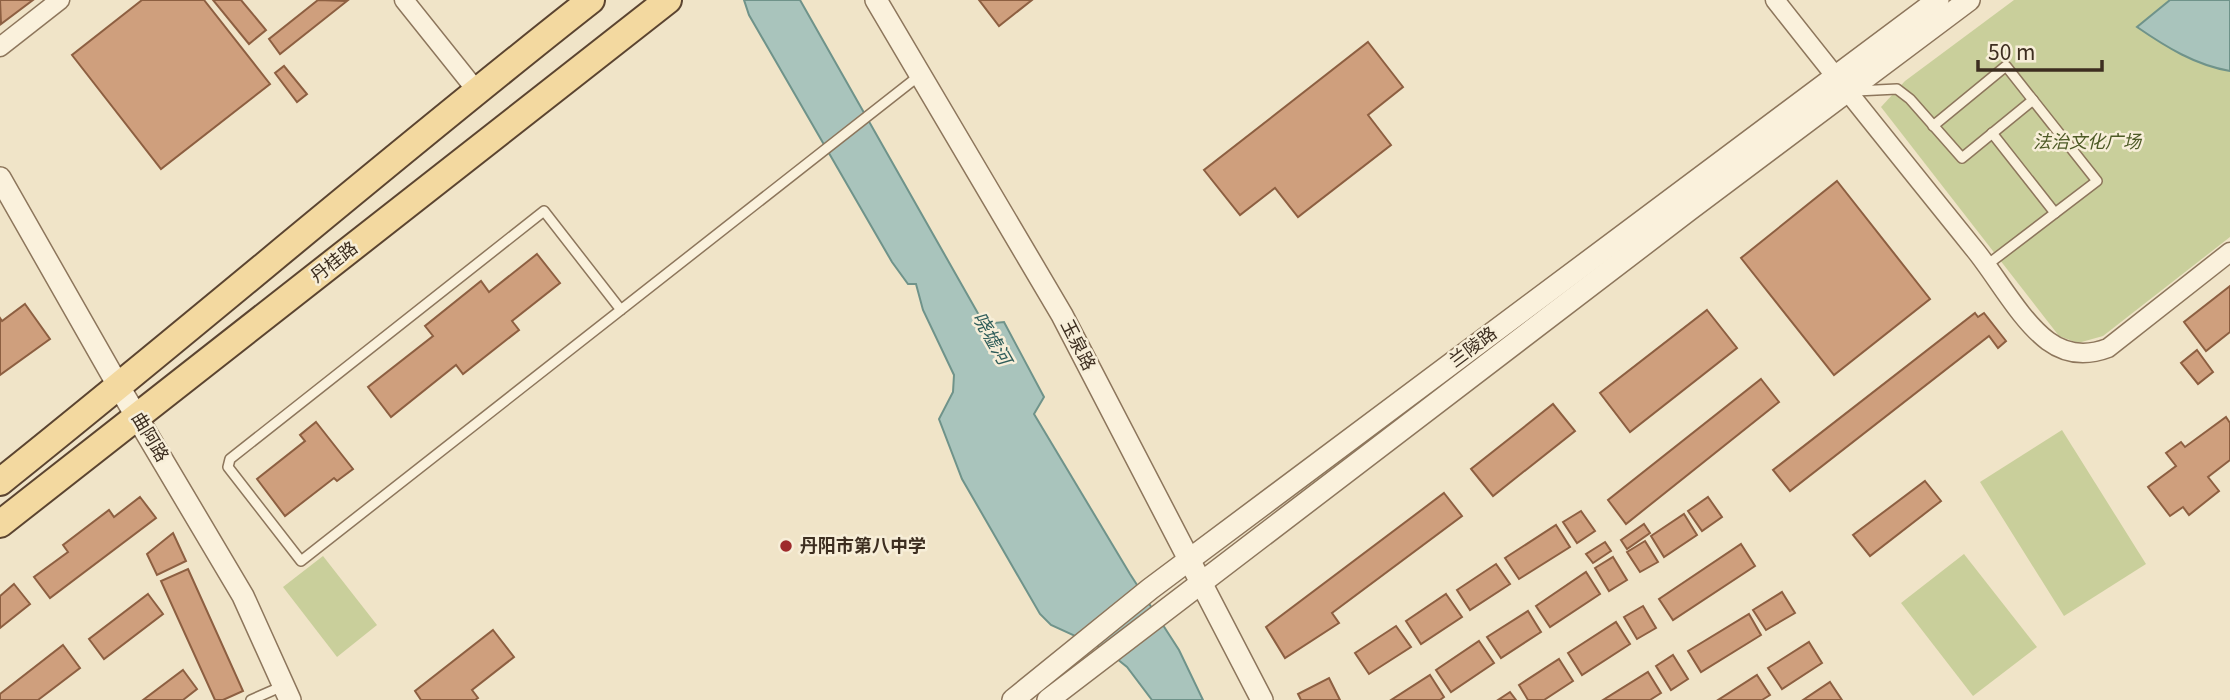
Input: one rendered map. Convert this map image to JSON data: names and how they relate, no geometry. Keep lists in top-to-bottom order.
{
  "streets": {
    "main road": ["丹桂路"],
    "street": ["玉泉路", "兰陵路", "曲阿路"]
  },
  "crossings": [
    ["丹桂路", "曲阿路"],
    ["玉泉路", "兰陵路"]
  ],
  "water": ["哓墟河"],
  "parks": ["法治文化广场"],
  "places": ["丹阳市第八中学"],
  "scale_bar": "50 m"
}
